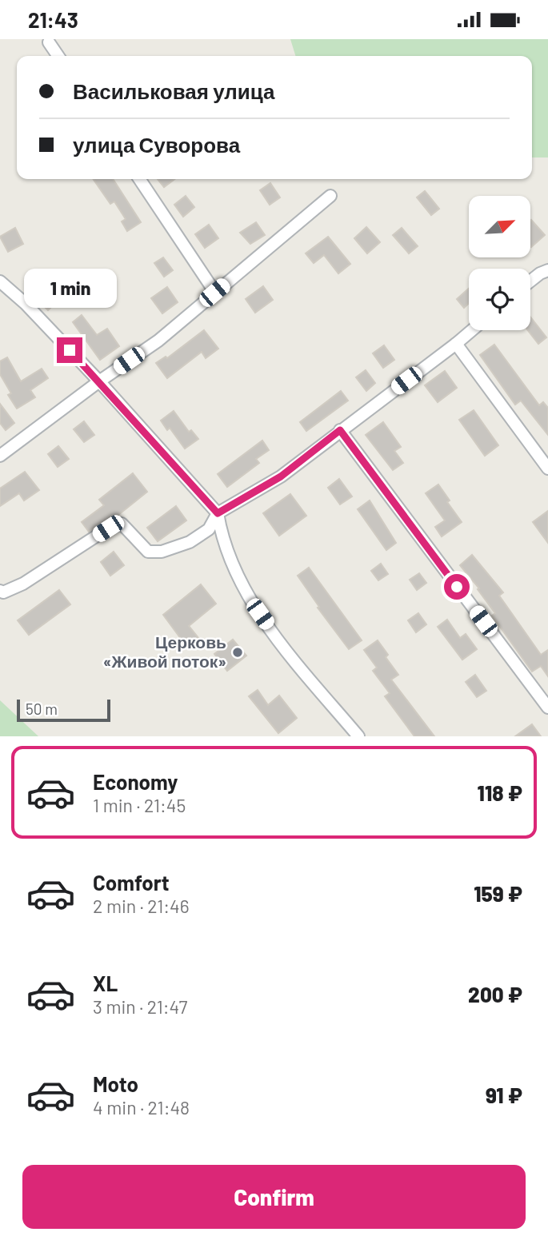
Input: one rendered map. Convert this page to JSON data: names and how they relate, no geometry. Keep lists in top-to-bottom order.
{
  "places": ["Церковь «Живой поток»"],
  "scale_bar": "50 m",
  "north": "top right",
  "page": {
    "status": "21:43",
    "banner": ["Васильковая улица", "улица Суворова"],
    "bubble": "1 min",
    "scale": "50 m",
    "list": [
      {
        "name": "Economy",
        "note": "1 min · 21:45",
        "value": "118 ₽"
      },
      {
        "name": "Comfort",
        "note": "2 min · 21:46",
        "value": "159 ₽"
      },
      {
        "name": "XL",
        "note": "3 min · 21:47",
        "value": "200 ₽"
      },
      {
        "name": "Moto",
        "note": "4 min · 21:48",
        "value": "91 ₽"
      }
    ],
    "buttons": "Confirm"
  }
}
